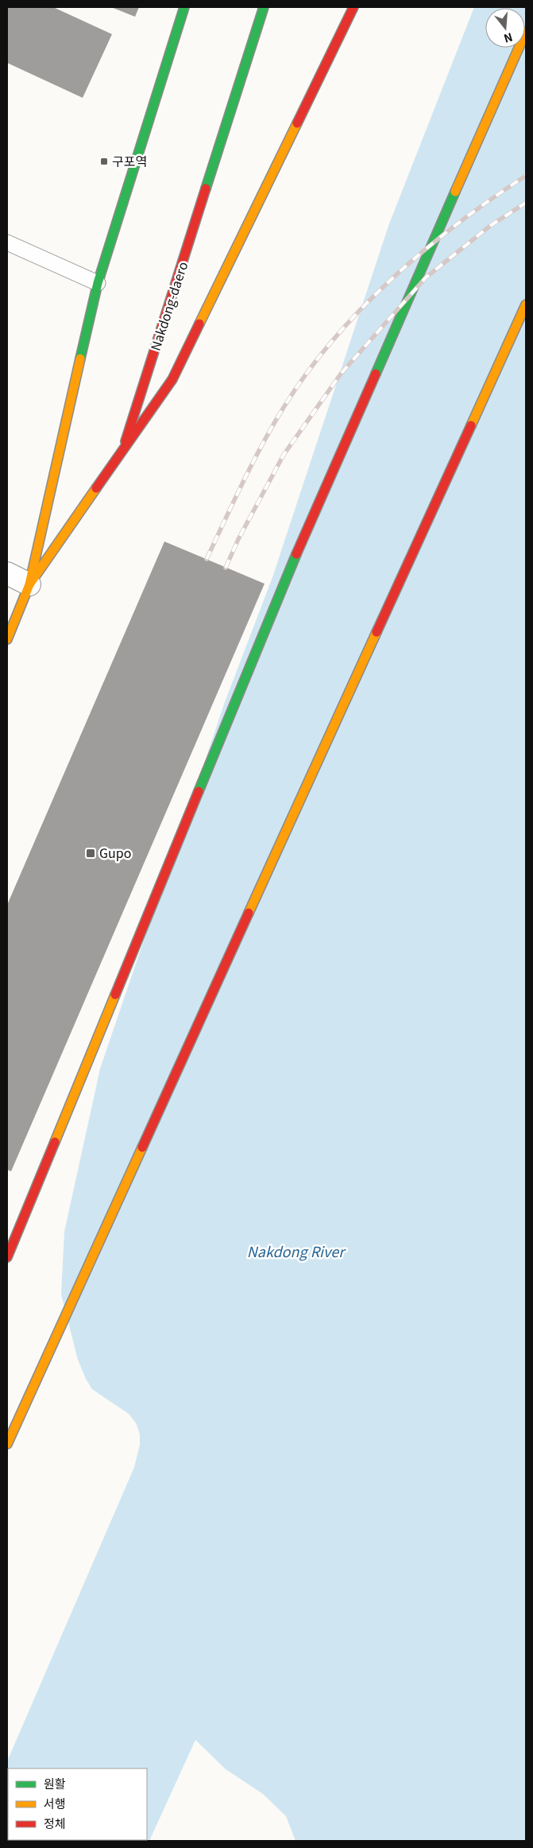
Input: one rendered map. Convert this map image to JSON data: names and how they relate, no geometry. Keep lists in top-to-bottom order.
{
  "streets": {
    "main road": ["Nakdong-daero"]
  },
  "water": ["Nakdong River"],
  "places": {
    "transit": ["구포역", "Gupo"]
  },
  "legend": ["원활", "서행", "정체"],
  "north": "bottom"
}
